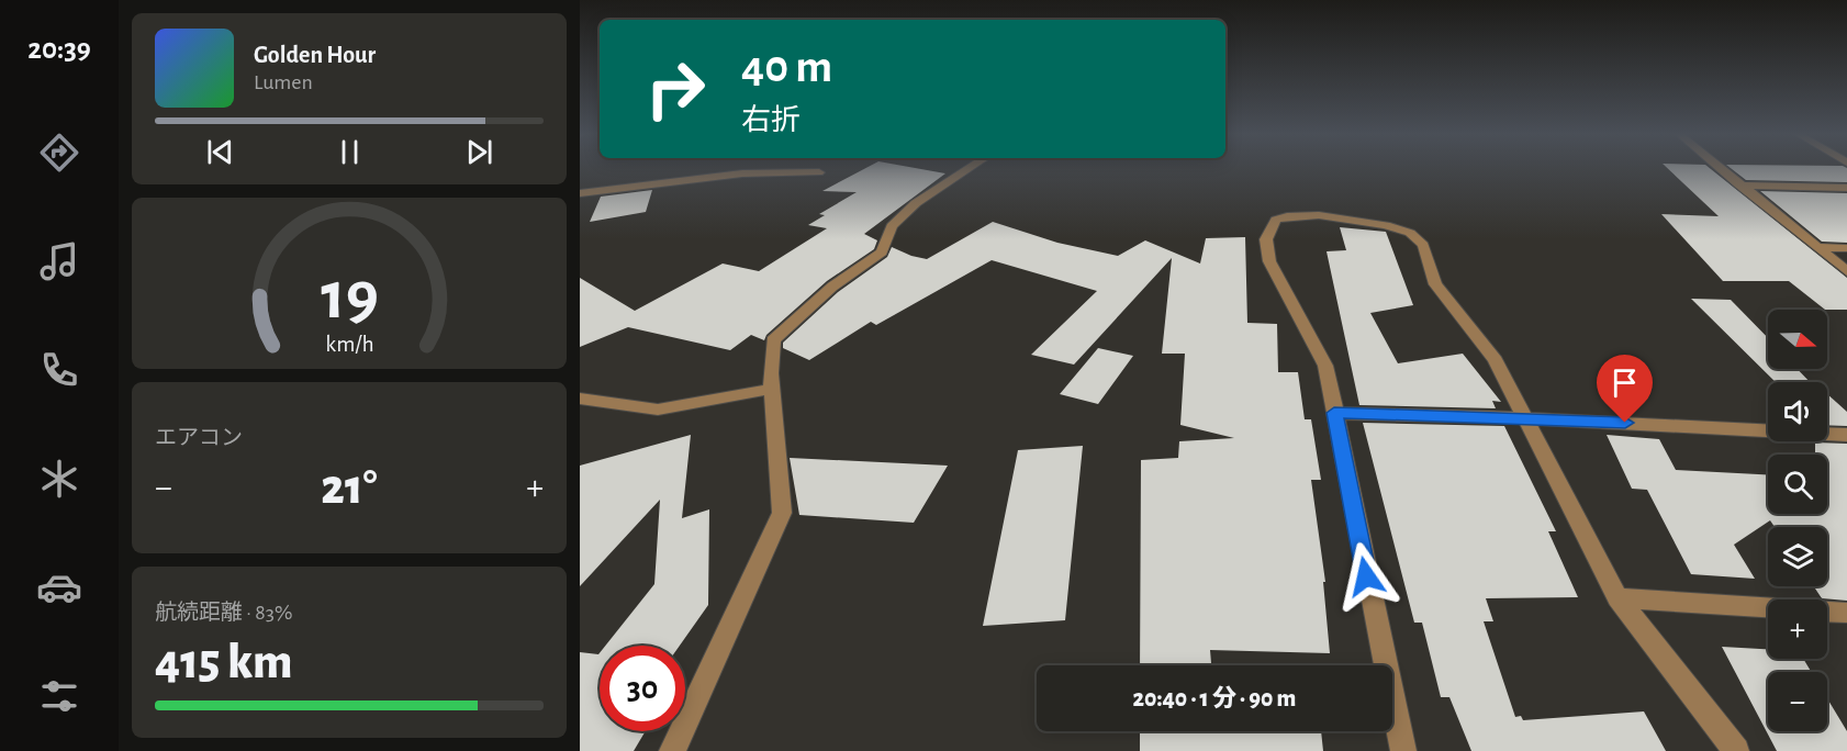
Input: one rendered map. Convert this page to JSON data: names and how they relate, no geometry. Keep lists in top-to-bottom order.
{
  "north": "right",
  "page": {
    "tabs": "20:39",
    "turn": ["40 m", "右折"],
    "song": ["Golden Hour", "Lumen"],
    "map_buttons": ["+", "−"],
    "tile": [
      "エアコン",
      ["航続距離 · 83%", "415 km"]
    ],
    "heat": ["−", "21°", "+"],
    "limit": "30",
    "trip": "20:40 · 1 分 · 90 m",
    "gauge": ["19", "km/h"]
  }
}
